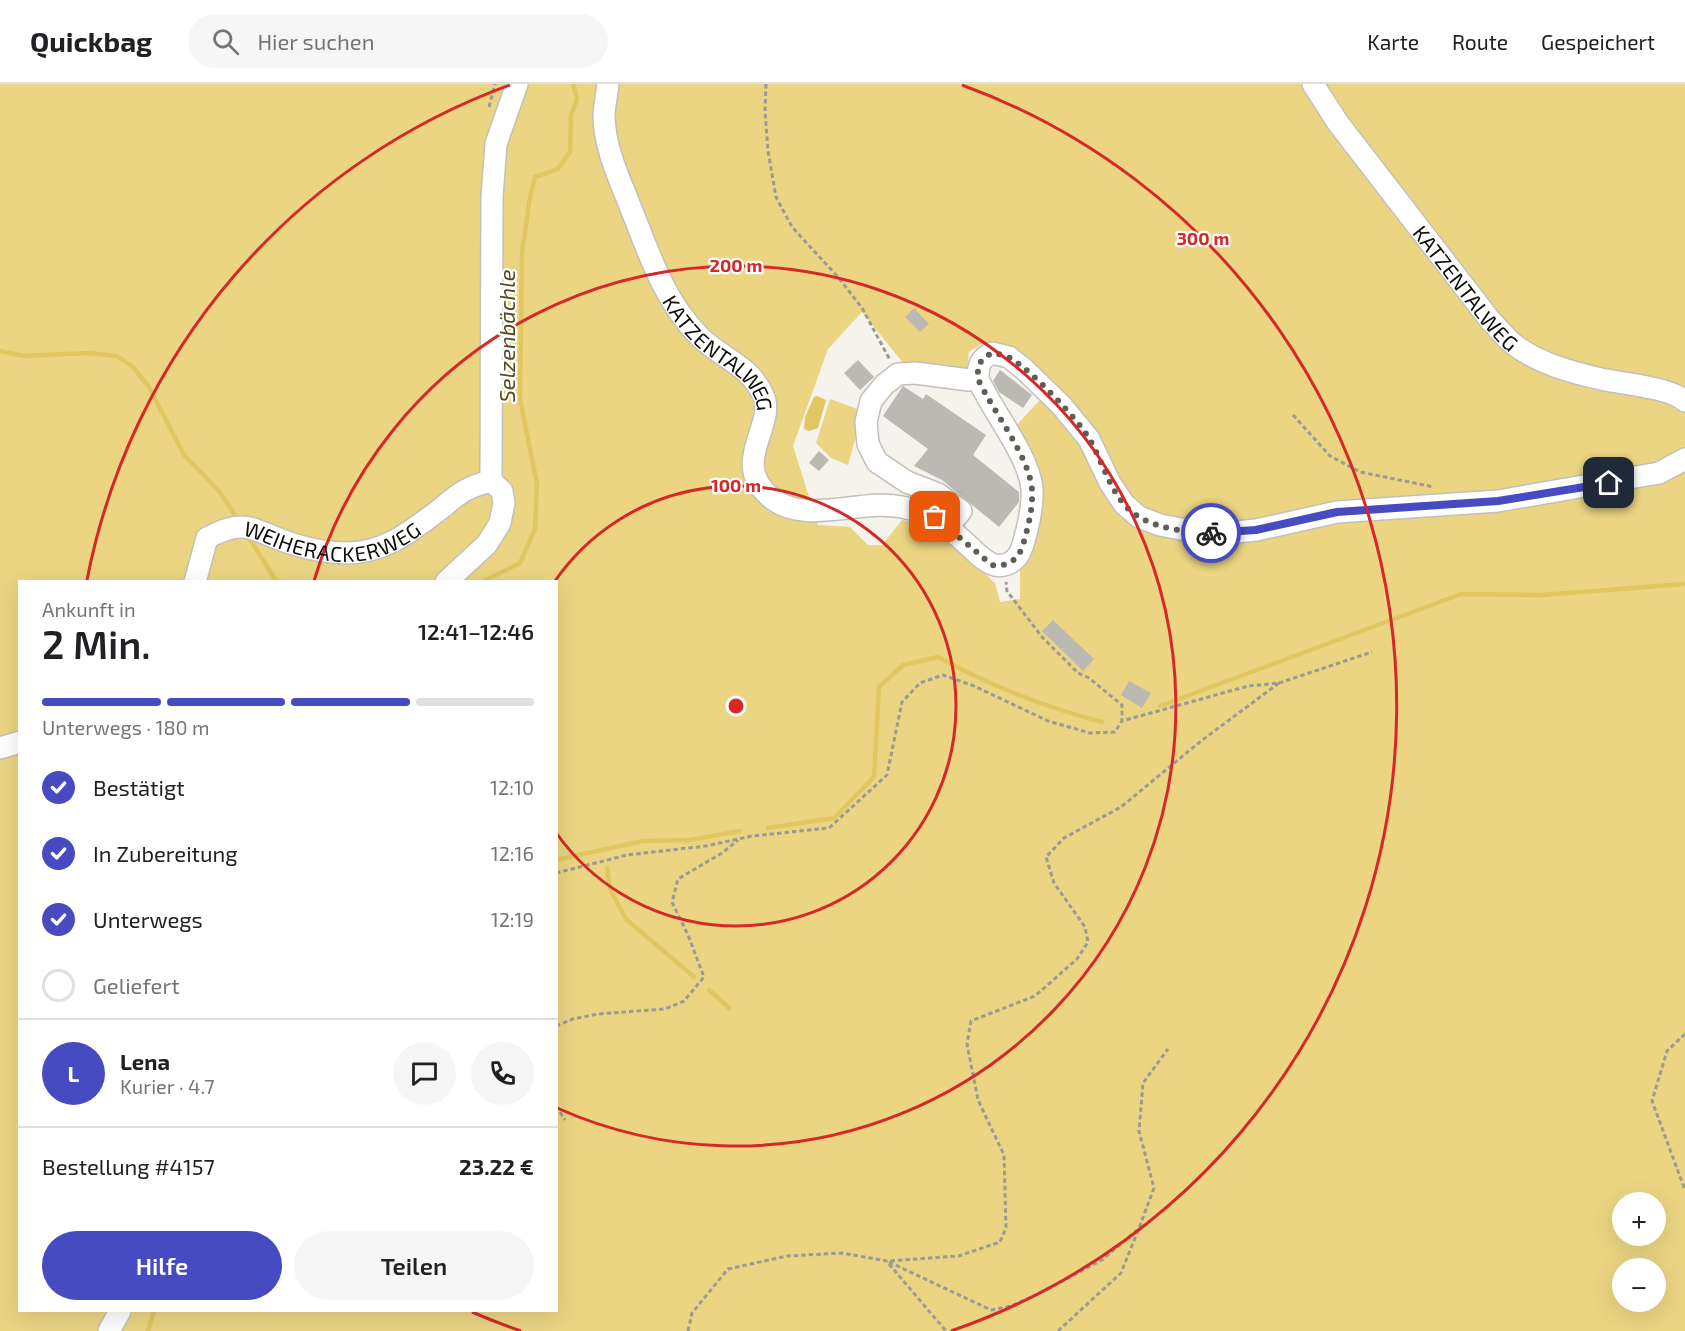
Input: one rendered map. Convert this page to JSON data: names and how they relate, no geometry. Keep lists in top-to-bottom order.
{
  "streets": {
    "street": ["KATZENTALWEG", "WEIHERACKERWEG"]
  },
  "water": ["Selzenbächle"],
  "page": {
    "header": "Quickbag",
    "search": "Hier suchen",
    "nav": ["Karte", "Route", "Gespeichert"],
    "heading": ["2 Min.", "Ankunft in", "12:41–12:46"],
    "panel": [
      "Lena",
      "Kurier · 4.7",
      "Bestellung #4157",
      "23.22 €"
    ],
    "bar": "Unterwegs · 180 m",
    "list": [
      ["Bestätigt", "12:10"],
      ["In Zubereitung", "12:16"],
      ["Unterwegs", "12:19"],
      "Geliefert"
    ],
    "round": "L",
    "map_buttons": ["+", "−"],
    "buttons": ["Hilfe", "Teilen"]
  },
  "rings": ["300 m", "200 m", "100 m"]
}
